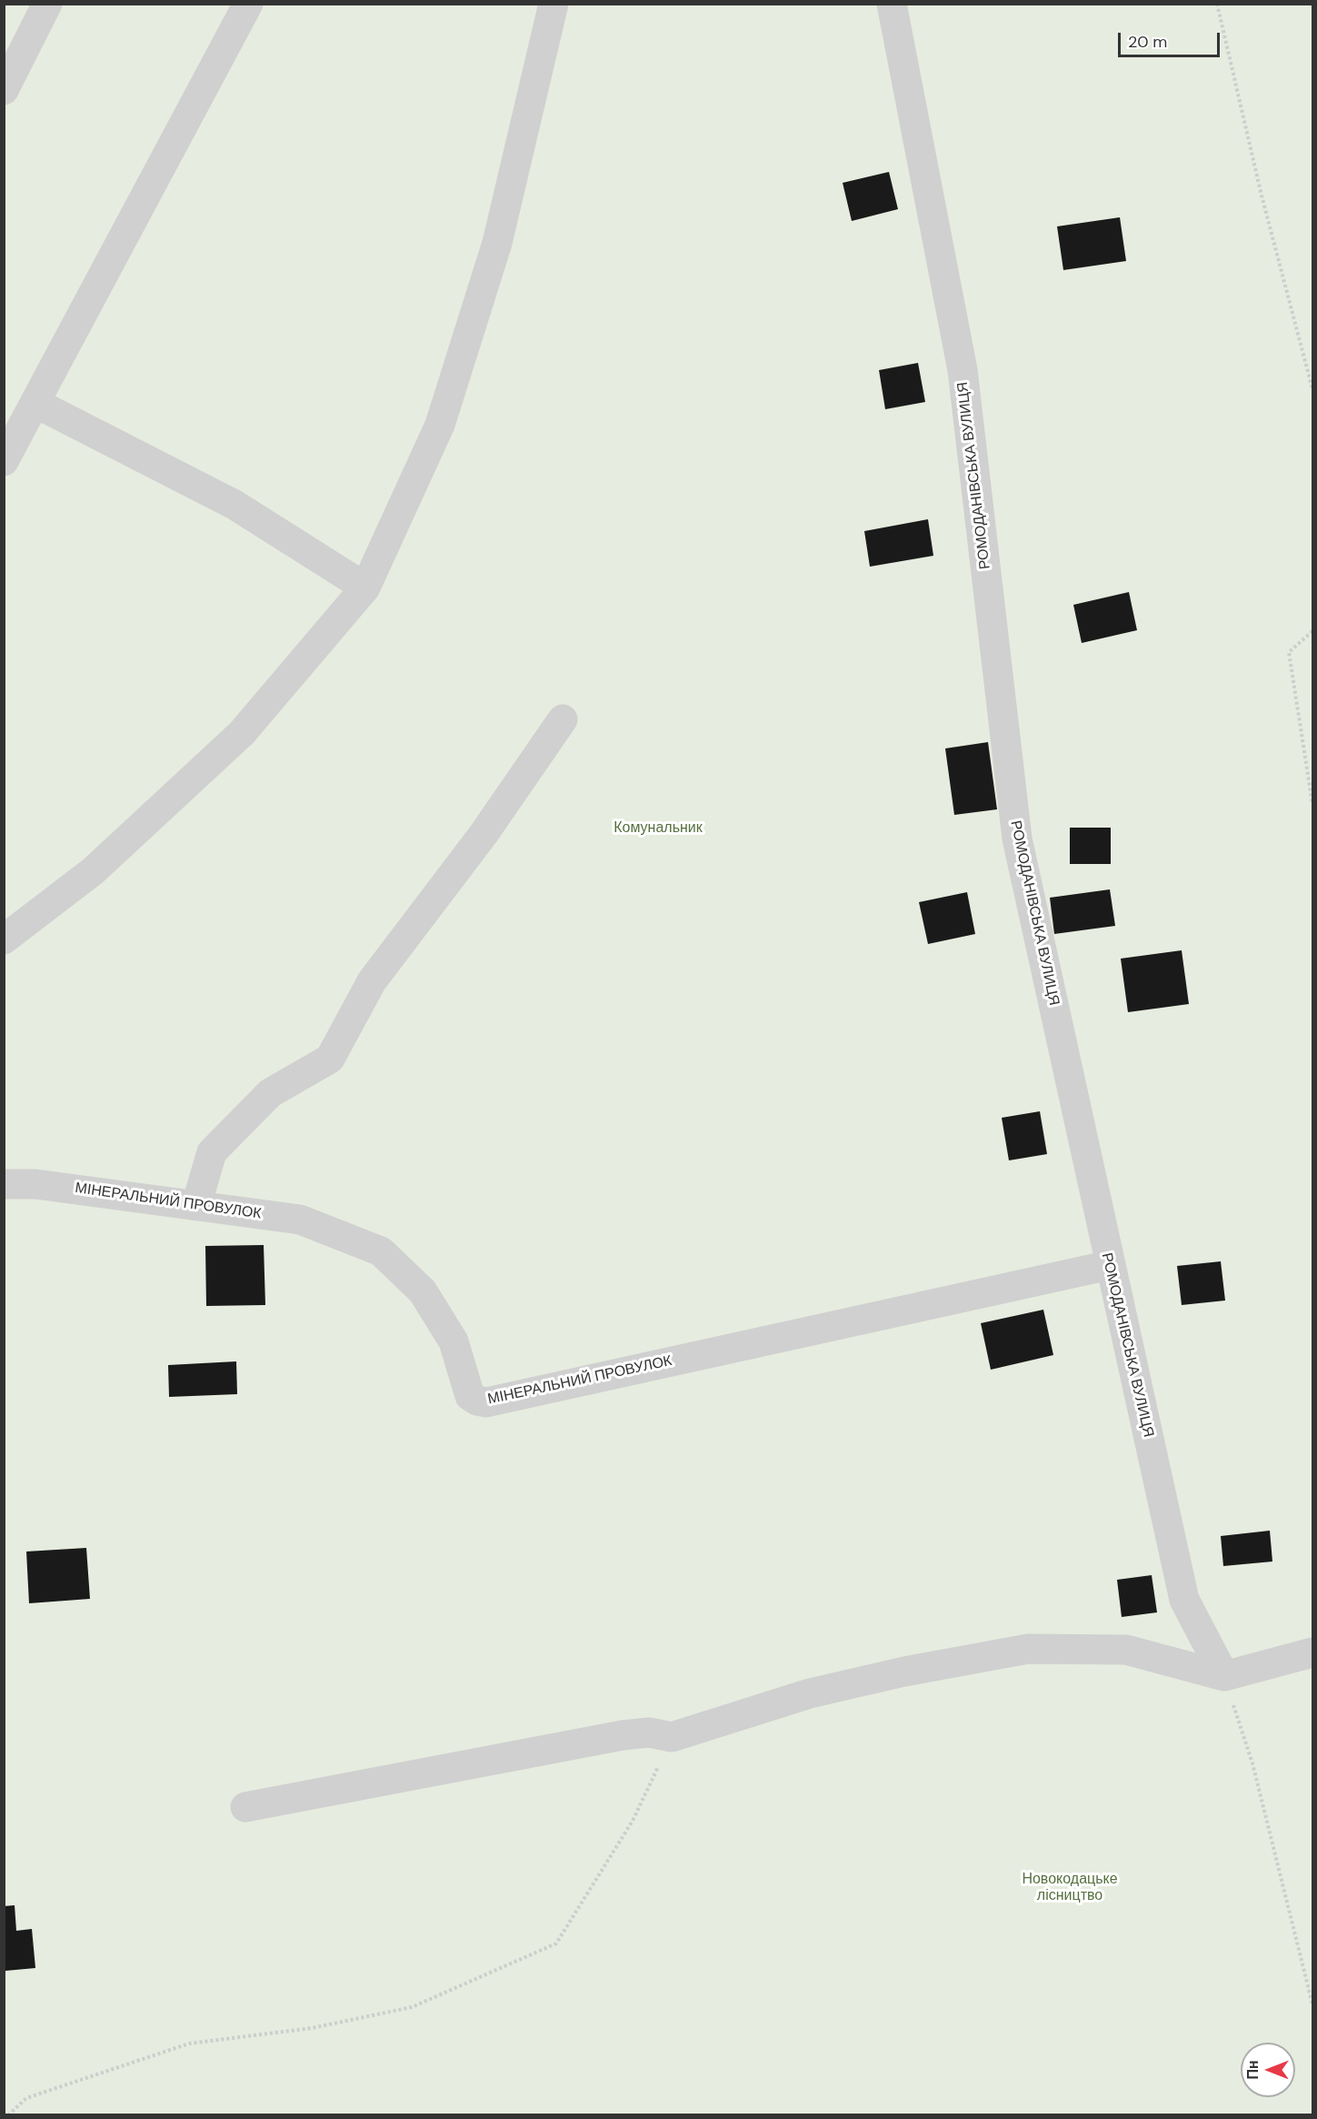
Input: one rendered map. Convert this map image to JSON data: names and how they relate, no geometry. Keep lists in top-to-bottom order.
{
  "streets": {
    "street": ["РОМОДАНІВСЬКА ВУЛИЦЯ", "МІНЕРАЛЬНИЙ ПРОВУЛОК"]
  },
  "crossings": [
    ["РОМОДАНІВСЬКА ВУЛИЦЯ", "МІНЕРАЛЬНИЙ ПРОВУЛОК"]
  ],
  "parks": ["Комунальник", "Новокодацьке лісництво"],
  "scale_bar": "20 m",
  "north": "left"
}
